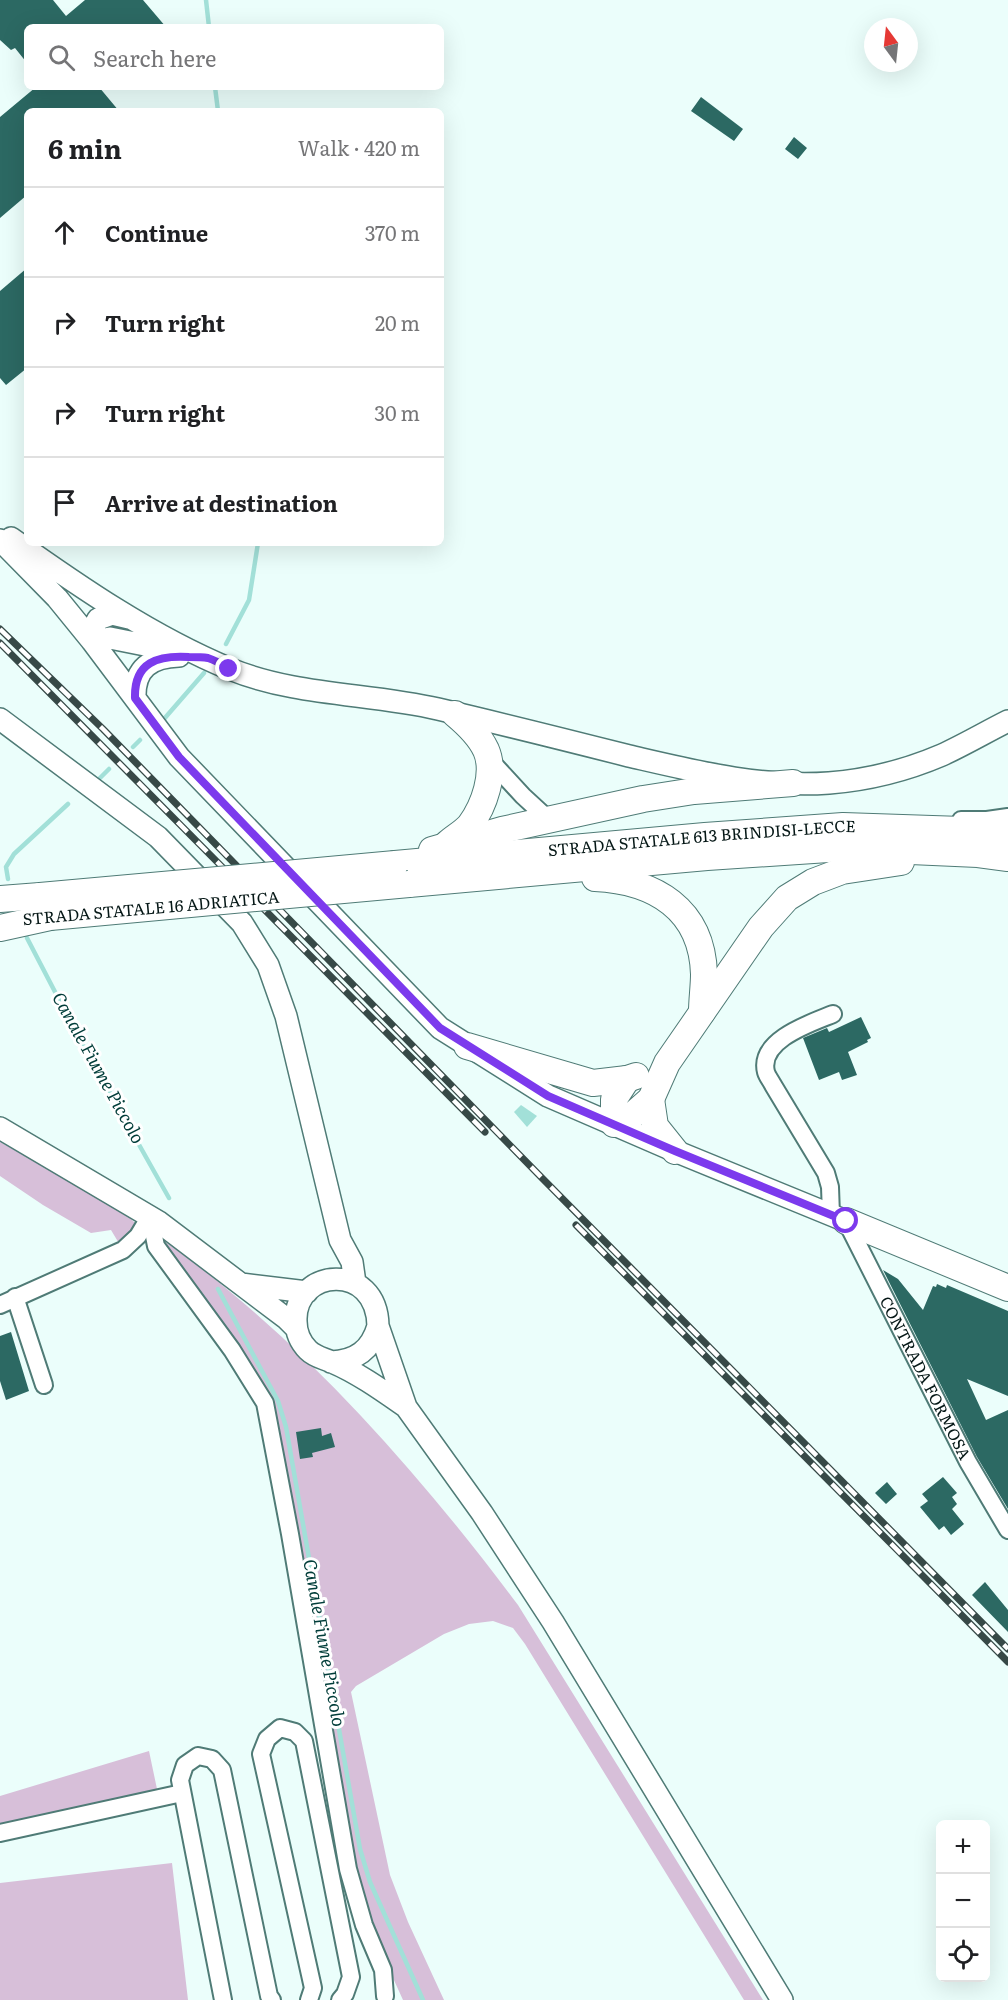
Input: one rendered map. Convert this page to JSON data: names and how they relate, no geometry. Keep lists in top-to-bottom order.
{
  "streets": {
    "highway": ["STRADA STATALE 613 BRINDISI-LECCE", "STRADA STATALE 16 ADRIATICA"],
    "street": ["CONTRADA FORMOSA"]
  },
  "crossings": [
    ["STRADA STATALE 613 BRINDISI-LECCE", "STRADA STATALE 16 ADRIATICA"]
  ],
  "water": ["Canale Fiume Piccolo"],
  "north": "top",
  "page": {
    "search": "Search here",
    "heading": ["6 min", "Walk · 420 m"],
    "list": [
      ["Continue", "370 m"],
      ["Turn right", "20 m"],
      ["Turn right", "30 m"],
      "Arrive at destination"
    ],
    "map_buttons": ["+", "−"]
  }
}
